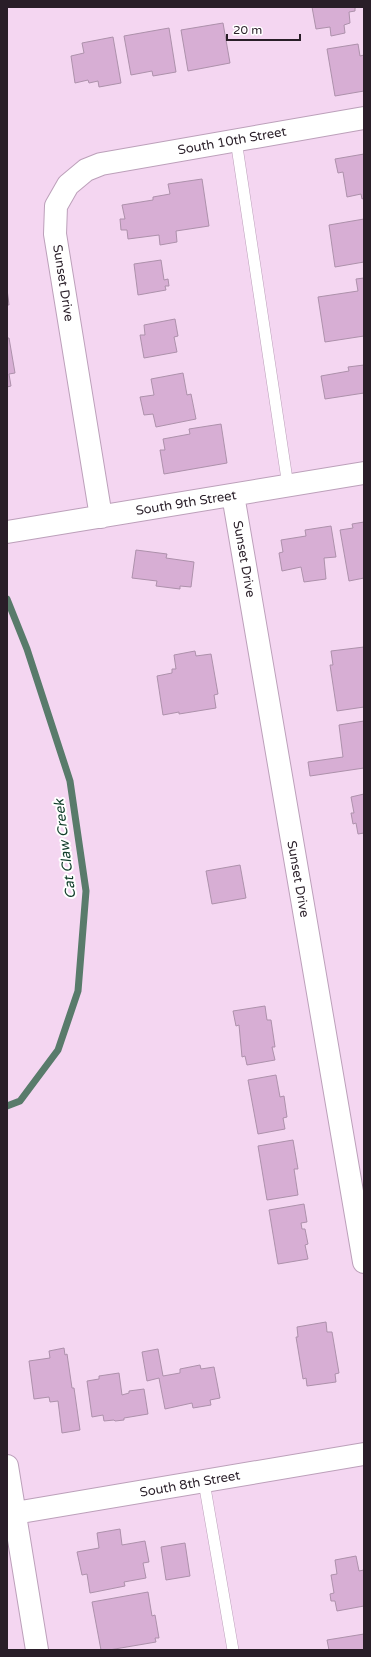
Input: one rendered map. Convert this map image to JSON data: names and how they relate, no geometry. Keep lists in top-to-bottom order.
{
  "streets": {
    "street": [
      "South 10th Street",
      "Sunset Drive",
      "South 9th Street",
      "South 8th Street"
    ]
  },
  "crossings": [
    ["South 10th Street", "Sunset Drive"],
    ["Sunset Drive", "South 9th Street"]
  ],
  "water": ["Cat Claw Creek"],
  "scale_bar": "20 m"
}
